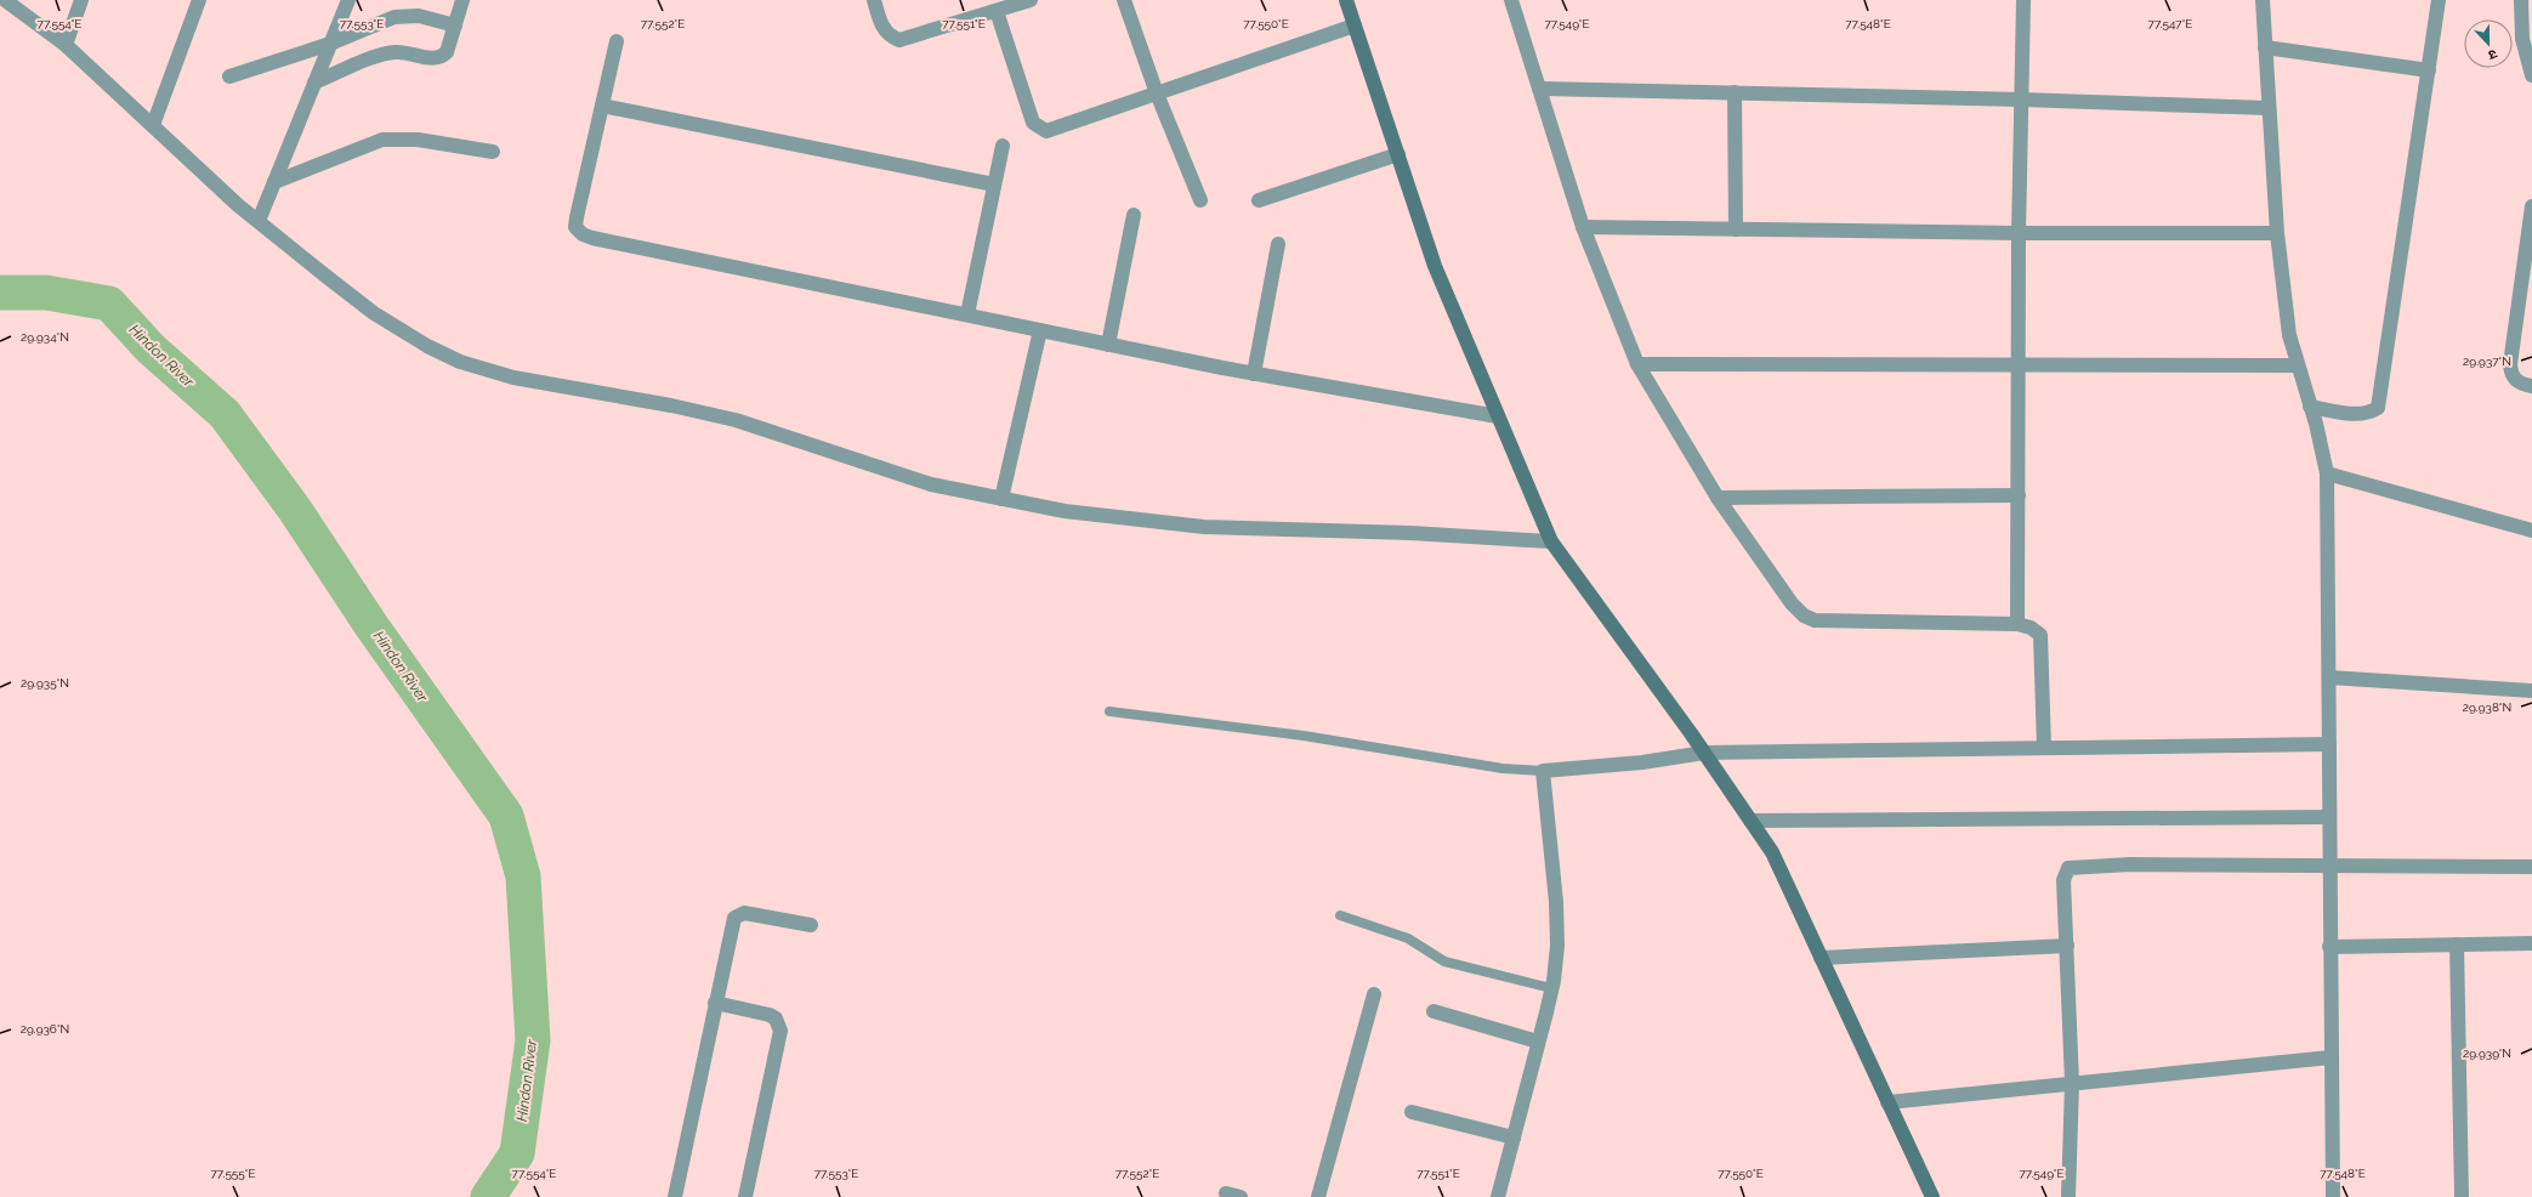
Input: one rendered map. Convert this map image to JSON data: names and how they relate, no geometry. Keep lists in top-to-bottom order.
{
  "water": ["Hindon River"],
  "north": "bottom",
  "coordinates": [
    "77.547°E",
    "77.554°E",
    "77.553°E",
    "77.552°E",
    "77.551°E",
    "77.550°E",
    "77.549°E",
    "77.548°E",
    "29.934°N",
    "29.937°N",
    "29.935°N",
    "29.938°N",
    "29.936°N",
    "29.939°N",
    "77.555°E"
  ]
}
